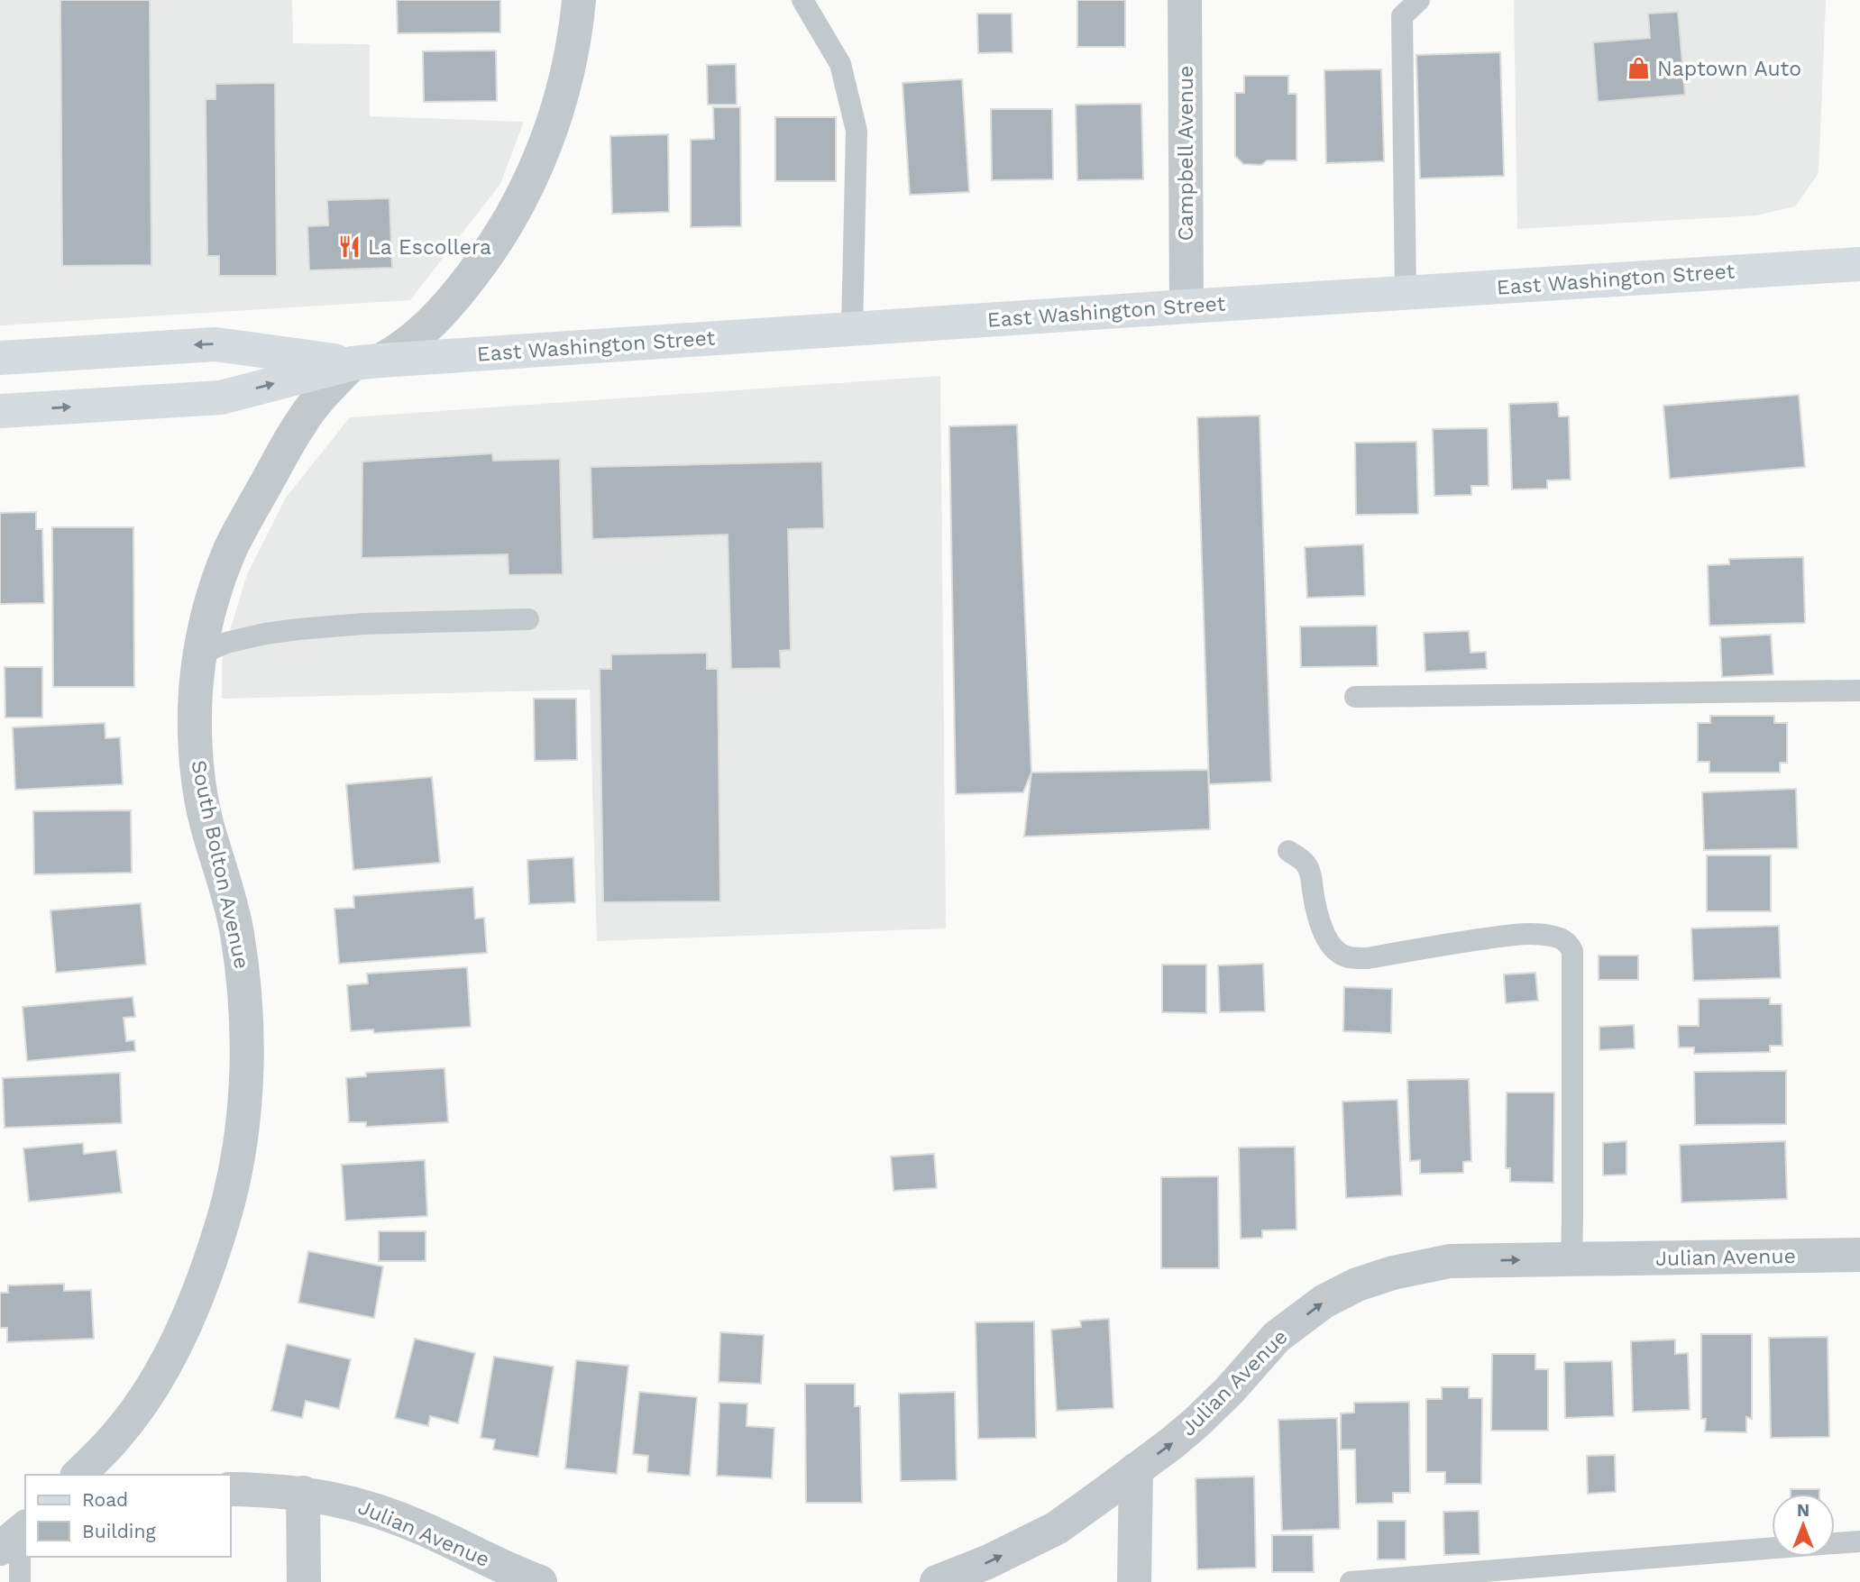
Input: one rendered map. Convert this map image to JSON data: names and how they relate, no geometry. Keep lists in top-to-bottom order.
{
  "streets": {
    "main road": ["East Washington Street"],
    "street": ["Campbell Avenue", "South Bolton Avenue", "Julian Avenue"]
  },
  "crossings": [
    ["Campbell Avenue", "East Washington Street"],
    ["East Washington Street", "South Bolton Avenue"]
  ],
  "one_way": ["Julian Avenue"],
  "places": {
    "shop": ["Naptown Auto"],
    "restaurant": ["La Escollera"]
  },
  "legend": ["Road", "Building"],
  "north": "top"
}
